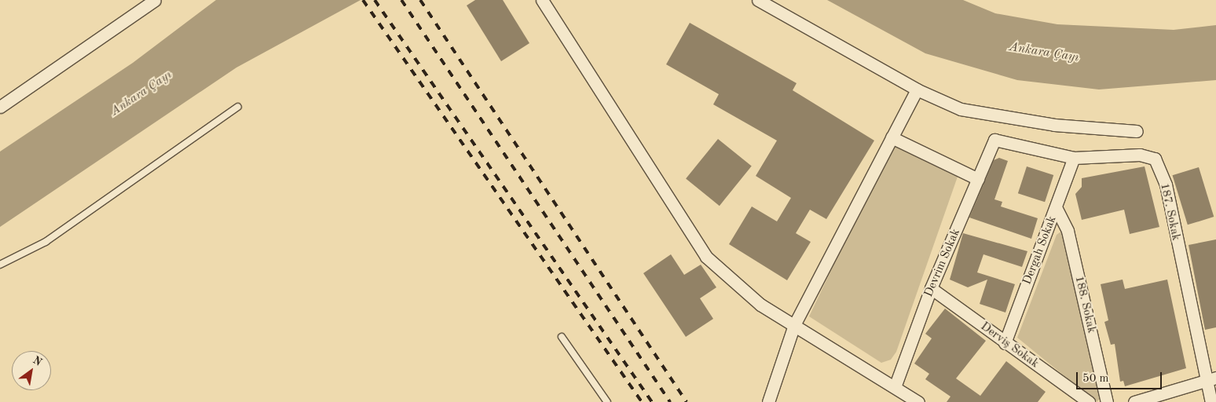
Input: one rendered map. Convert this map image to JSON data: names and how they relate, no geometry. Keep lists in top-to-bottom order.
{
  "streets": {
    "street": [
      "187. Sokak",
      "Dergah Sokak",
      "Devrim Sokak",
      "188. Sokak",
      "Derviş Sokak"
    ]
  },
  "crossings": [
    ["187. Sokak", "Dergah Sokak"],
    ["187. Sokak", "Devrim Sokak"],
    ["Dergah Sokak", "188. Sokak"],
    ["Dergah Sokak", "Derviş Sokak"],
    ["Devrim Sokak", "Derviş Sokak"]
  ],
  "water": ["Ankara Çayı"],
  "scale_bar": "50 m",
  "north": "top right"
}
